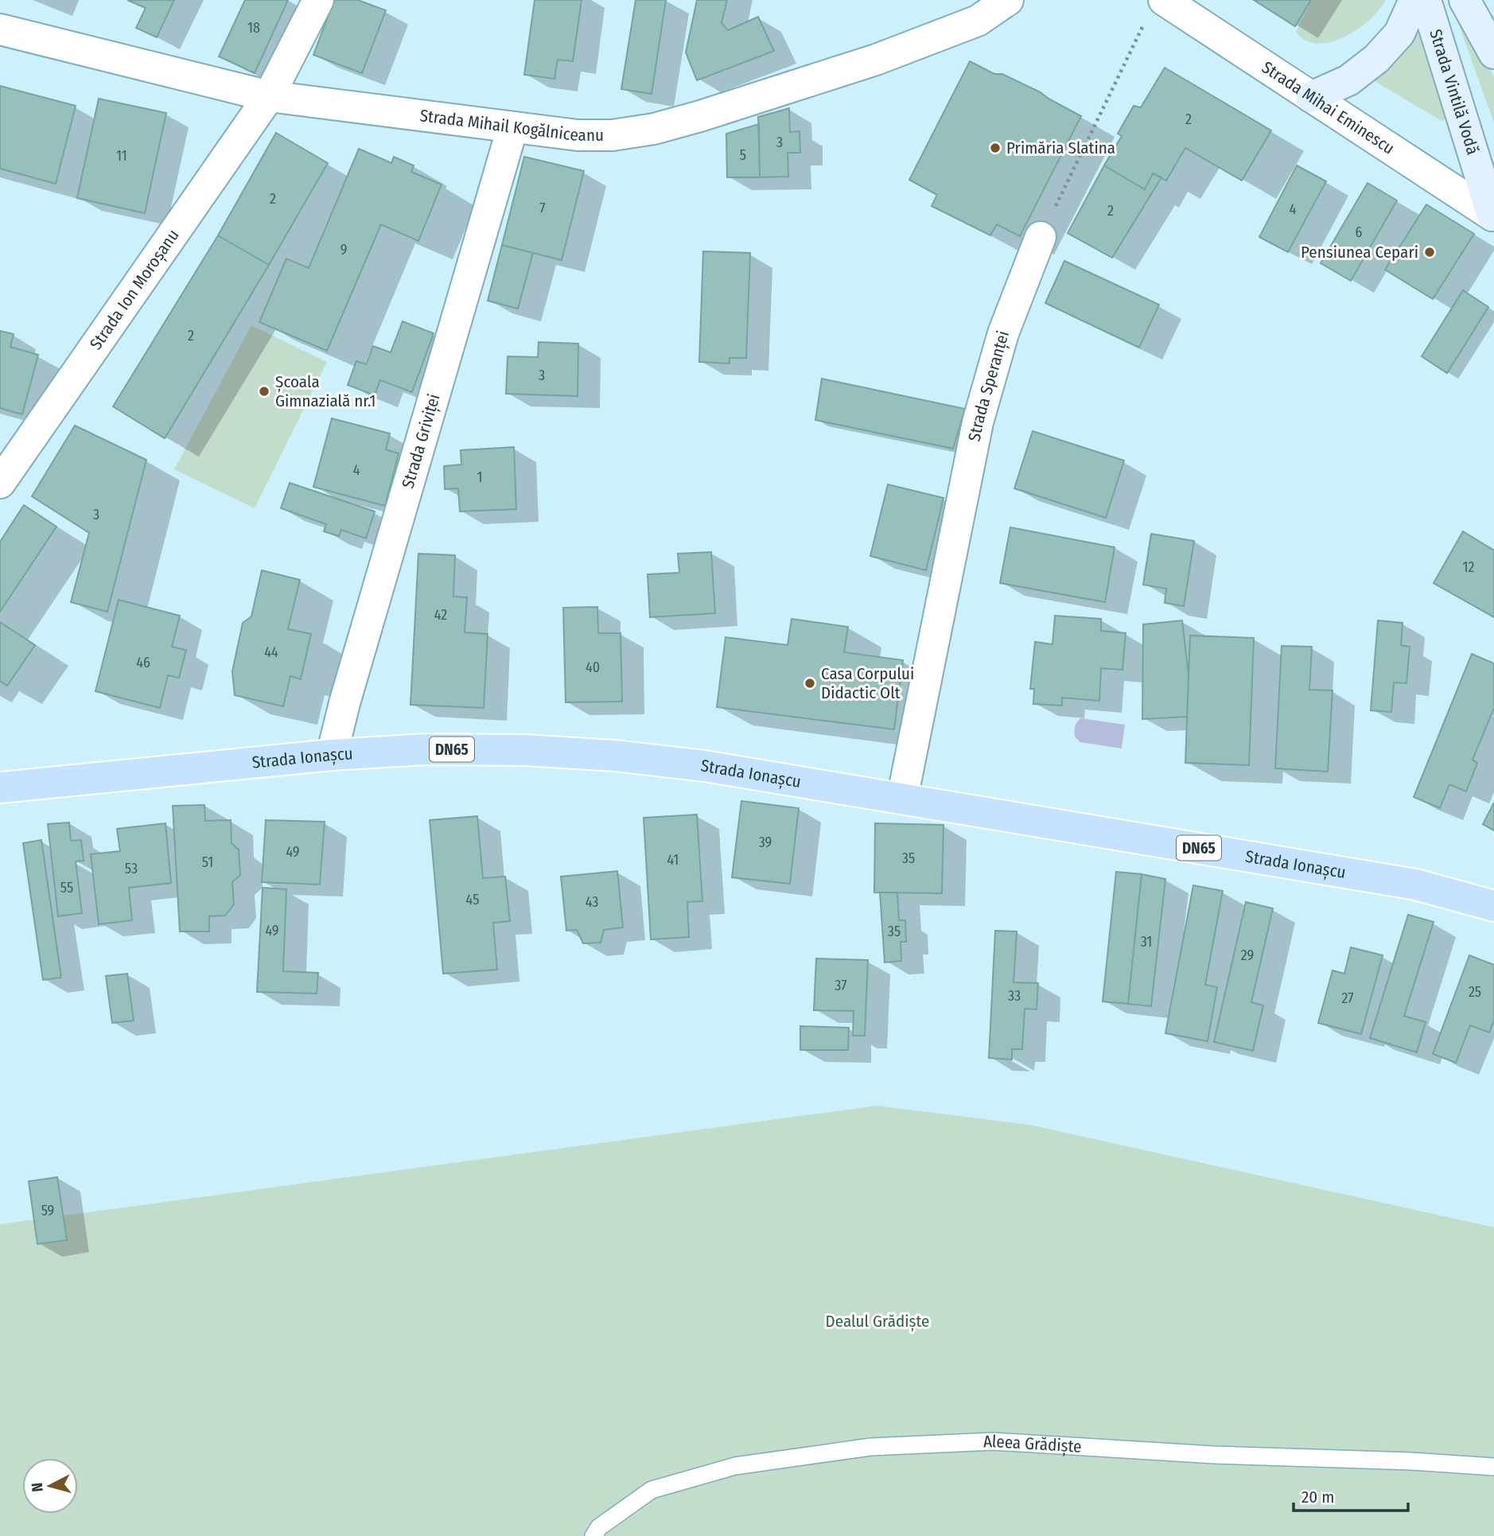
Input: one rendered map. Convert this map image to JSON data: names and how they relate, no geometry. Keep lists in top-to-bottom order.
{
  "streets": {
    "main road": ["Strada Vintilă Vodă", "DN65", "Strada Ionașcu"],
    "street": [
      "Strada Mihai Eminescu",
      "Strada Mihail Kogălniceanu",
      "Strada Ion Moroșanu",
      "Strada Speranței",
      "Strada Griviței"
    ],
    "lane": ["Aleea Grădiște"]
  },
  "crossings": [
    ["Strada Vintilă Vodă", "Strada Mihai Eminescu"],
    ["Strada Mihail Kogălniceanu", "Strada Ion Moroșanu"],
    ["Strada Mihail Kogălniceanu", "Strada Griviței"],
    ["Strada Speranței", "Strada Ionașcu"],
    ["Strada Griviței", "Strada Ionașcu"]
  ],
  "parks": ["Dealul Grădiște"],
  "places": [
    "Primăria Slatina",
    "Pensiunea Cepari",
    "Școala Gimnazială nr.1",
    "Casa Corpului Didactic Olt"
  ],
  "house_numbers": [
    "18",
    "2",
    "3",
    "5",
    "11",
    "2",
    "7",
    "4",
    "2",
    "6",
    "9",
    "2",
    "3",
    "4",
    "1",
    "3",
    "12",
    "42",
    "44",
    "46",
    "40",
    "39",
    "49",
    "35",
    "41",
    "51",
    "53",
    "55",
    "45",
    "43",
    "49",
    "35",
    "31",
    "29",
    "37",
    "25",
    "33",
    "27",
    "59"
  ],
  "scale_bar": "20 m",
  "north": "left"
}
